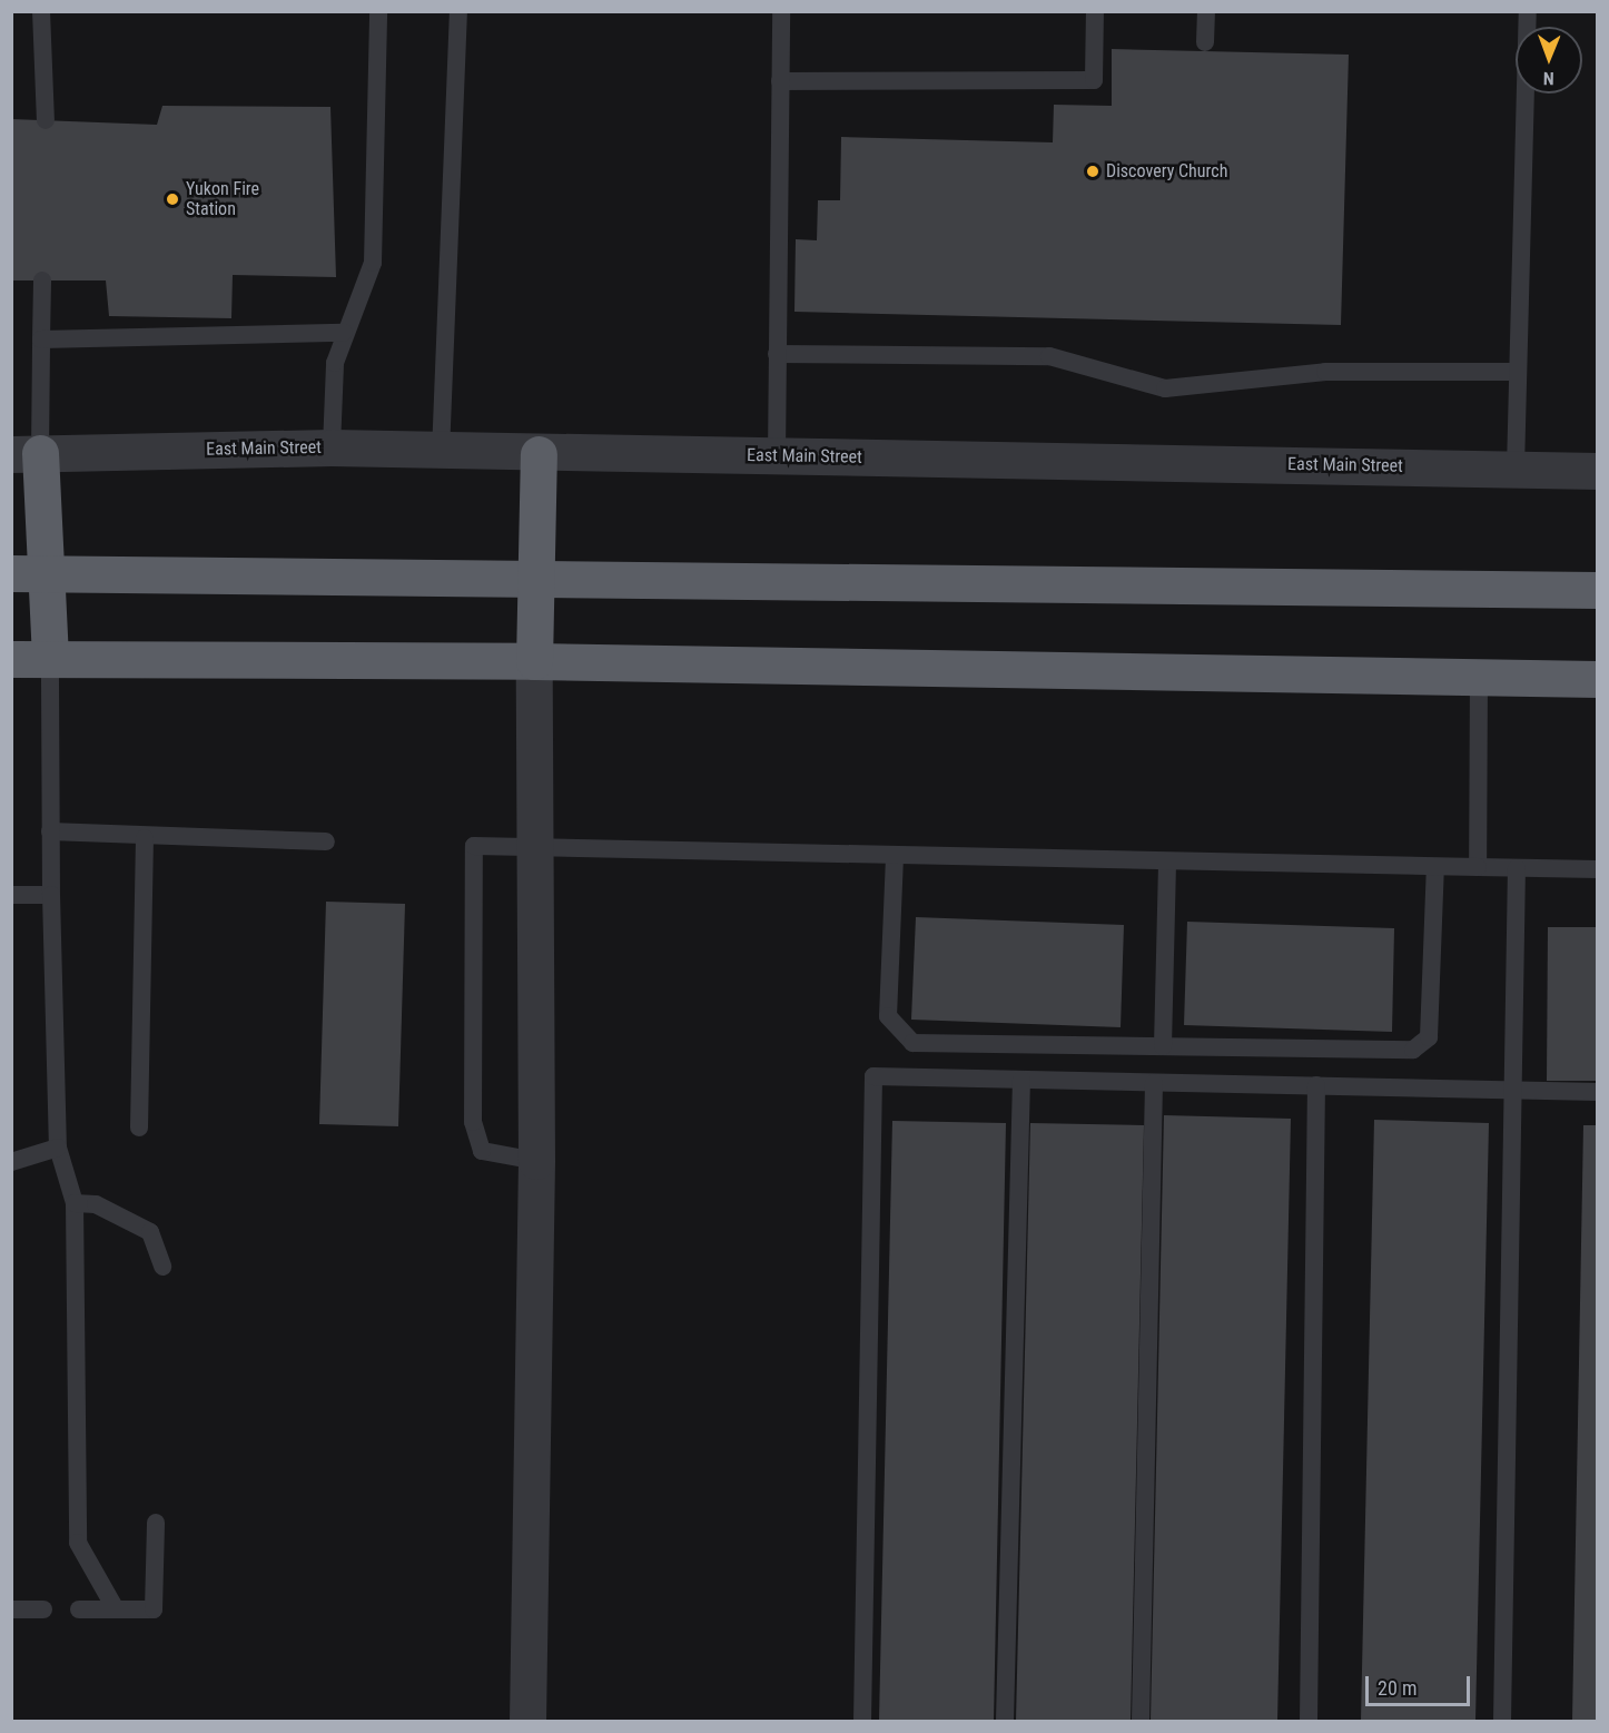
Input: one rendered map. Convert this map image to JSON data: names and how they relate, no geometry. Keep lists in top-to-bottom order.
{
  "streets": {
    "street": ["East Main Street"]
  },
  "places": ["Discovery Church", "Yukon Fire Station"],
  "scale_bar": "20 m",
  "north": "bottom"
}
